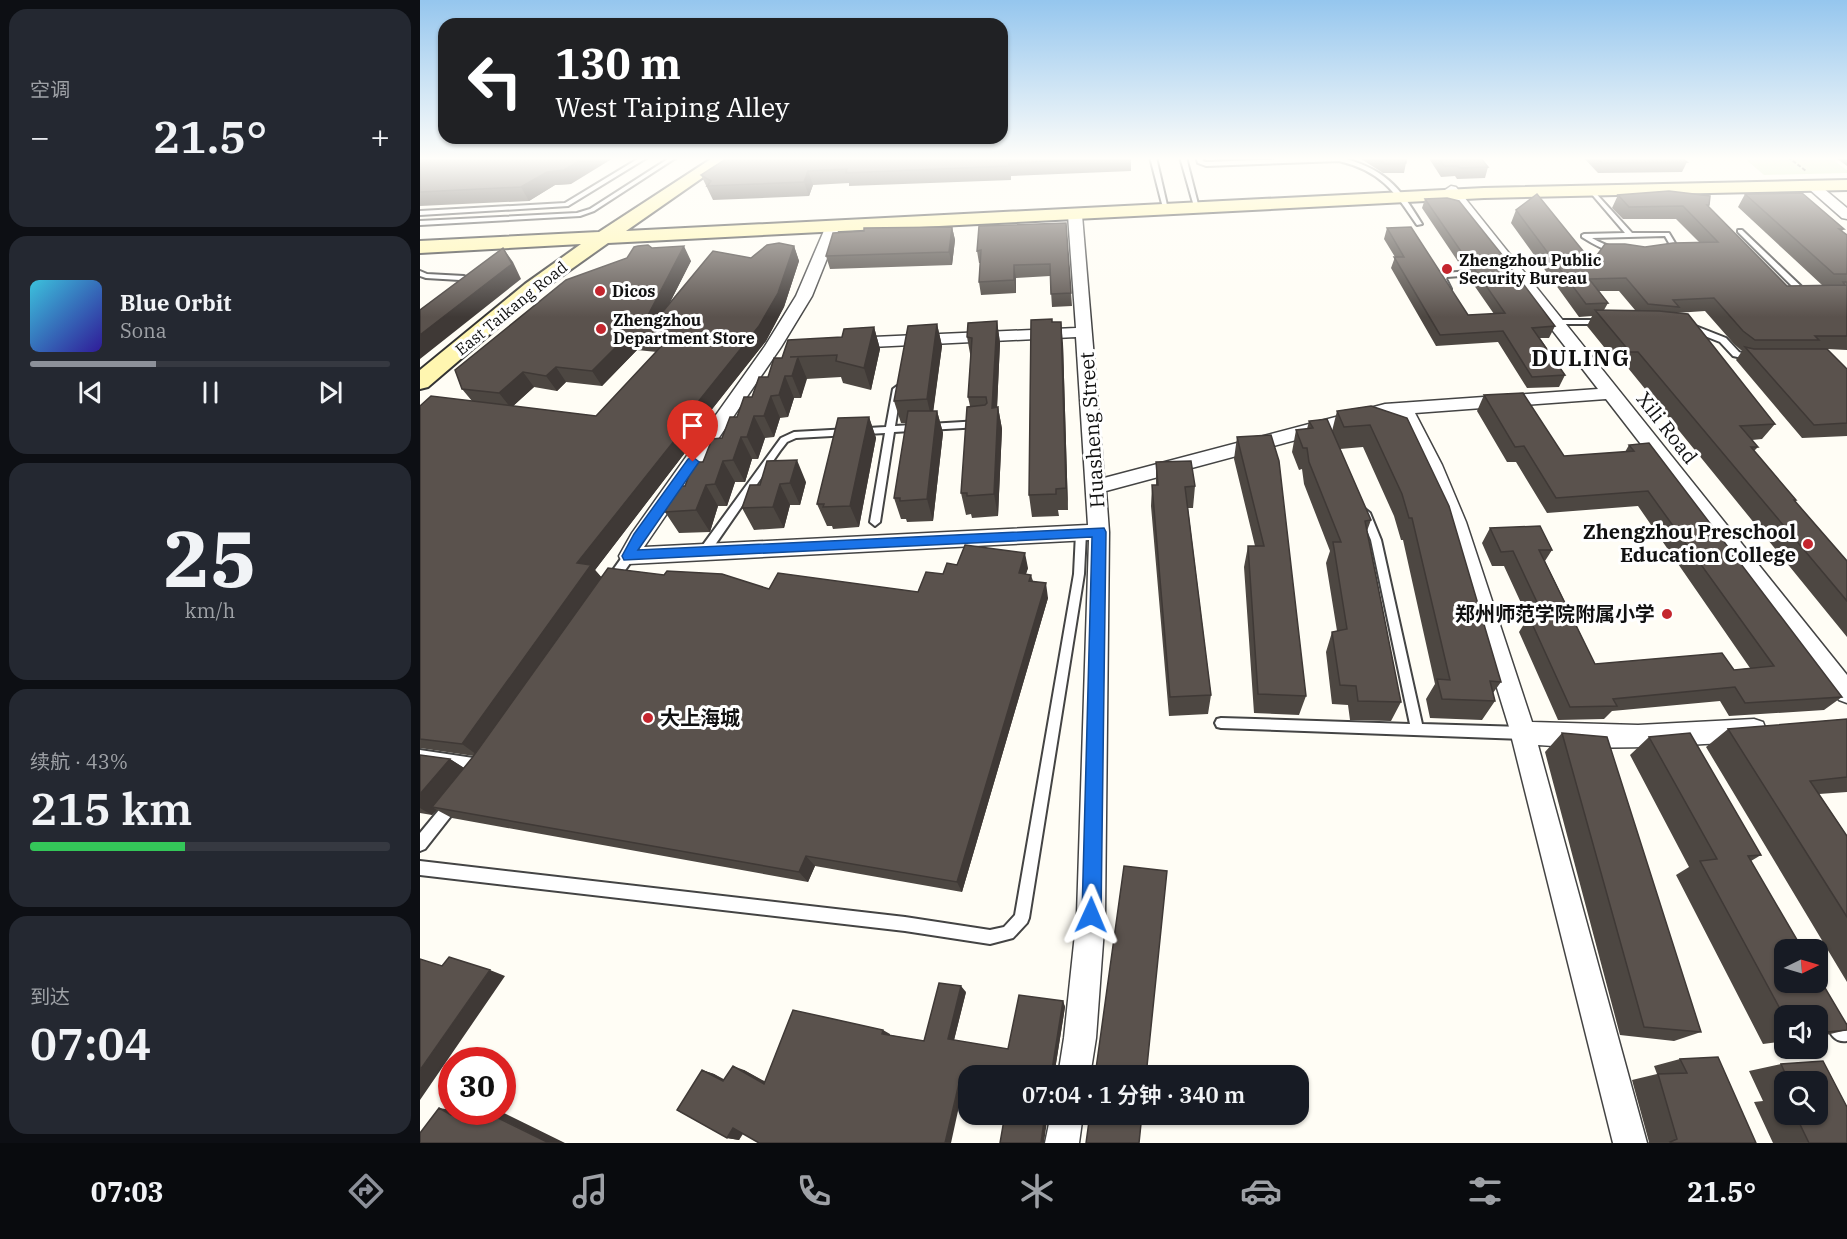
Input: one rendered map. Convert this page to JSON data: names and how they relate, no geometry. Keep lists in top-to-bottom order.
{
  "streets": {
    "main road": ["East Taikang Road"],
    "street": ["Xili Road", "Huasheng Street"]
  },
  "districts": ["DULING"],
  "places": [
    "Zhengzhou Public Security Bureau",
    "Dicos",
    "Zhengzhou Department Store",
    "Zhengzhou Preschool Education College",
    "郑州师范学院附属小学",
    "大上海城"
  ],
  "north": "right",
  "page": {
    "tile": [
      "空调",
      ["25", "km/h"],
      ["续航 · 43%", "215 km"],
      ["到达", "07:04"]
    ],
    "turn": ["130 m", "West Taiping Alley"],
    "heat": ["−", "21.5°", "+"],
    "song": ["Blue Orbit", "Sona"],
    "limit": "30",
    "trip": "07:04 · 1 分钟 · 340 m",
    "tabs": ["07:03", "21.5°"]
  }
}
